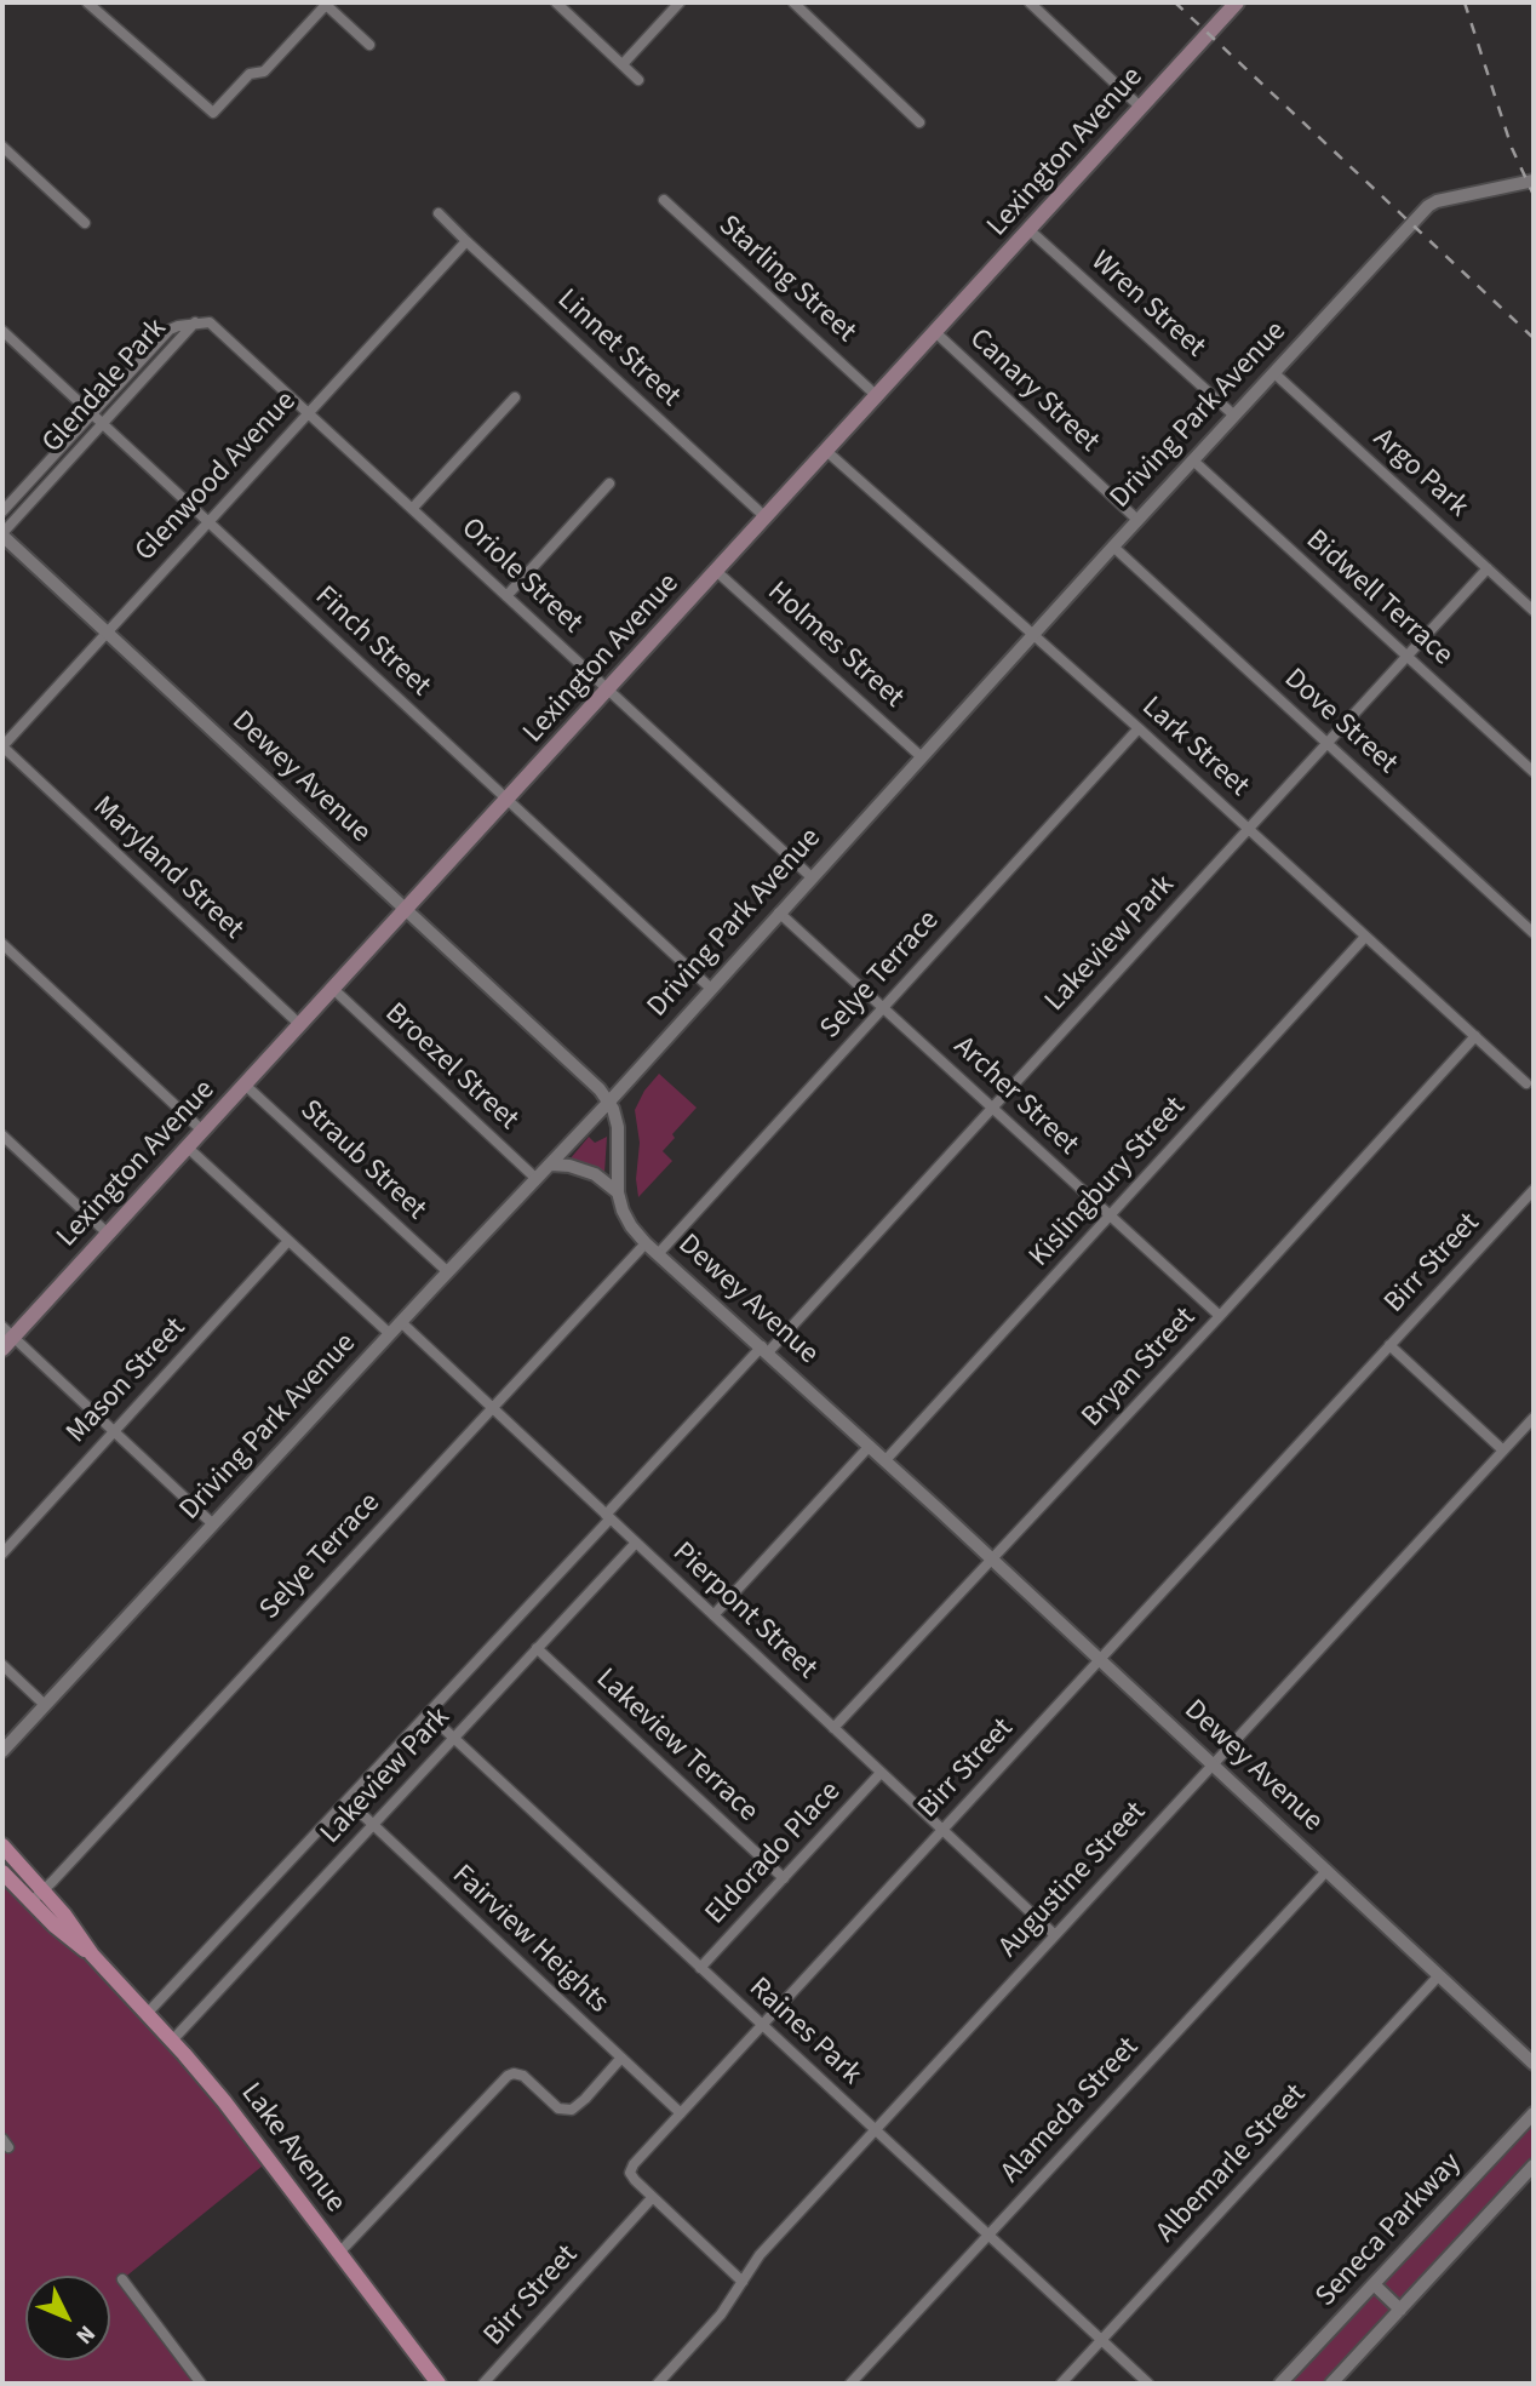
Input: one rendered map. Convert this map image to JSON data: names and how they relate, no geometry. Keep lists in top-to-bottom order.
{
  "streets": {
    "main road": ["Lexington Avenue", "Lake Avenue"],
    "street": [
      "Starling Street",
      "Wren Street",
      "Linnet Street",
      "Glendale Park",
      "Canary Street",
      "Driving Park Avenue",
      "Argo Park",
      "Glenwood Avenue",
      "Oriole Street",
      "Bidwell Terrace",
      "Finch Street",
      "Holmes Street",
      "Dove Street",
      "Lark Street",
      "Dewey Avenue",
      "Maryland Street",
      "Lakeview Park",
      "Selye Terrace",
      "Broezel Street",
      "Archer Street",
      "Straub Street",
      "Kislingbury Street",
      "Birr Street",
      "Bryan Street",
      "Mason Street",
      "Pierpont Street",
      "Lakeview Terrace",
      "Eldorado Place",
      "Augustine Street",
      "Fairview Heights",
      "Raines Park",
      "Alameda Street",
      "Albemarle Street",
      "Seneca Parkway"
    ]
  },
  "crossings": [
    ["Lexington Avenue", "Starling Street"],
    ["Lexington Avenue", "Wren Street"],
    ["Lexington Avenue", "Linnet Street"],
    ["Lexington Avenue", "Canary Street"],
    ["Lexington Avenue", "Oriole Street"],
    ["Lexington Avenue", "Finch Street"],
    ["Lexington Avenue", "Holmes Street"],
    ["Lexington Avenue", "Lark Street"],
    ["Lexington Avenue", "Dewey Avenue"],
    ["Lexington Avenue", "Maryland Street"],
    ["Lexington Avenue", "Broezel Street"],
    ["Lexington Avenue", "Straub Street"],
    ["Wren Street", "Driving Park Avenue"],
    ["Linnet Street", "Glenwood Avenue"],
    ["Glendale Park", "Oriole Street"],
    ["Glendale Park", "Finch Street"],
    ["Glendale Park", "Dewey Avenue"],
    ["Canary Street", "Driving Park Avenue"],
    ["Driving Park Avenue", "Argo Park"],
    ["Driving Park Avenue", "Oriole Street"],
    ["Driving Park Avenue", "Bidwell Terrace"],
    ["Driving Park Avenue", "Finch Street"],
    ["Driving Park Avenue", "Holmes Street"],
    ["Driving Park Avenue", "Dove Street"],
    ["Driving Park Avenue", "Lark Street"],
    ["Driving Park Avenue", "Dewey Avenue"],
    ["Driving Park Avenue", "Broezel Street"],
    ["Driving Park Avenue", "Archer Street"],
    ["Driving Park Avenue", "Straub Street"],
    ["Driving Park Avenue", "Pierpont Street"],
    ["Argo Park", "Lakeview Park"],
    ["Glenwood Avenue", "Oriole Street"],
    ["Glenwood Avenue", "Finch Street"],
    ["Glenwood Avenue", "Dewey Avenue"],
    ["Glenwood Avenue", "Maryland Street"],
    ["Bidwell Terrace", "Lakeview Park"],
    ["Dove Street", "Lakeview Park"],
    ["Lark Street", "Lakeview Park"],
    ["Lark Street", "Selye Terrace"],
    ["Lark Street", "Kislingbury Street"],
    ["Lark Street", "Bryan Street"],
    ["Dewey Avenue", "Lakeview Park"],
    ["Dewey Avenue", "Selye Terrace"],
    ["Dewey Avenue", "Kislingbury Street"],
    ["Dewey Avenue", "Birr Street"],
    ["Dewey Avenue", "Bryan Street"],
    ["Dewey Avenue", "Augustine Street"],
    ["Dewey Avenue", "Alameda Street"],
    ["Dewey Avenue", "Albemarle Street"],
    ["Lakeview Park", "Archer Street"],
    ["Lakeview Park", "Pierpont Street"],
    ["Lakeview Park", "Lakeview Terrace"],
    ["Lakeview Park", "Fairview Heights"],
    ["Lakeview Park", "Raines Park"],
    ["Lakeview Park", "Lake Avenue"],
    ["Selye Terrace", "Archer Street"],
    ["Selye Terrace", "Pierpont Street"],
    ["Selye Terrace", "Lake Avenue"],
    ["Archer Street", "Kislingbury Street"],
    ["Archer Street", "Bryan Street"],
    ["Birr Street", "Pierpont Street"],
    ["Birr Street", "Fairview Heights"],
    ["Birr Street", "Raines Park"],
    ["Bryan Street", "Pierpont Street"],
    ["Pierpont Street", "Eldorado Place"],
    ["Pierpont Street", "Augustine Street"],
    ["Lakeview Terrace", "Eldorado Place"],
    ["Eldorado Place", "Raines Park"],
    ["Augustine Street", "Raines Park"],
    ["Raines Park", "Alameda Street"],
    ["Raines Park", "Albemarle Street"]
  ],
  "north": "bottom right"
}
